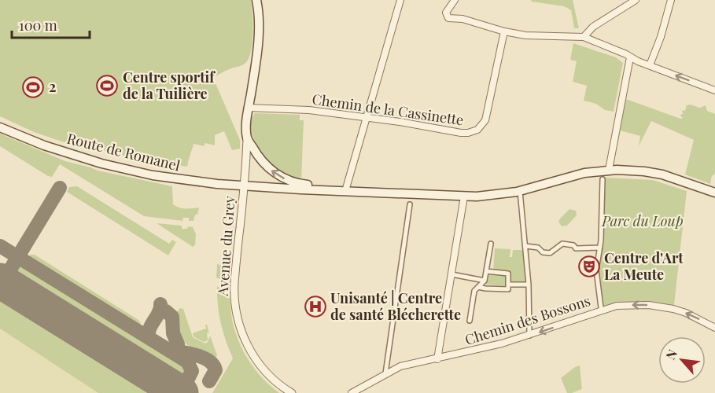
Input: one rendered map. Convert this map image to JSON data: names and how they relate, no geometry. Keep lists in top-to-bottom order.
{
  "streets": {
    "main road": ["Route de Romanel"],
    "street": ["Chemin de la Cassinette", "Avenue du Grey", "Chemin des Bossons"]
  },
  "crossings": [
    ["Route de Romanel", "Avenue du Grey"]
  ],
  "one_way": ["Chemin des Bossons"],
  "parks": ["Parc du Loup"],
  "places": {
    "sports": ["Centre sportif de la Tuilière", "2"],
    "theatre": ["Centre d'Art La Meute"],
    "hospital": ["Unisanté | Centre de santé Blécherette"]
  },
  "scale_bar": "100 m",
  "north": "top left"
}
